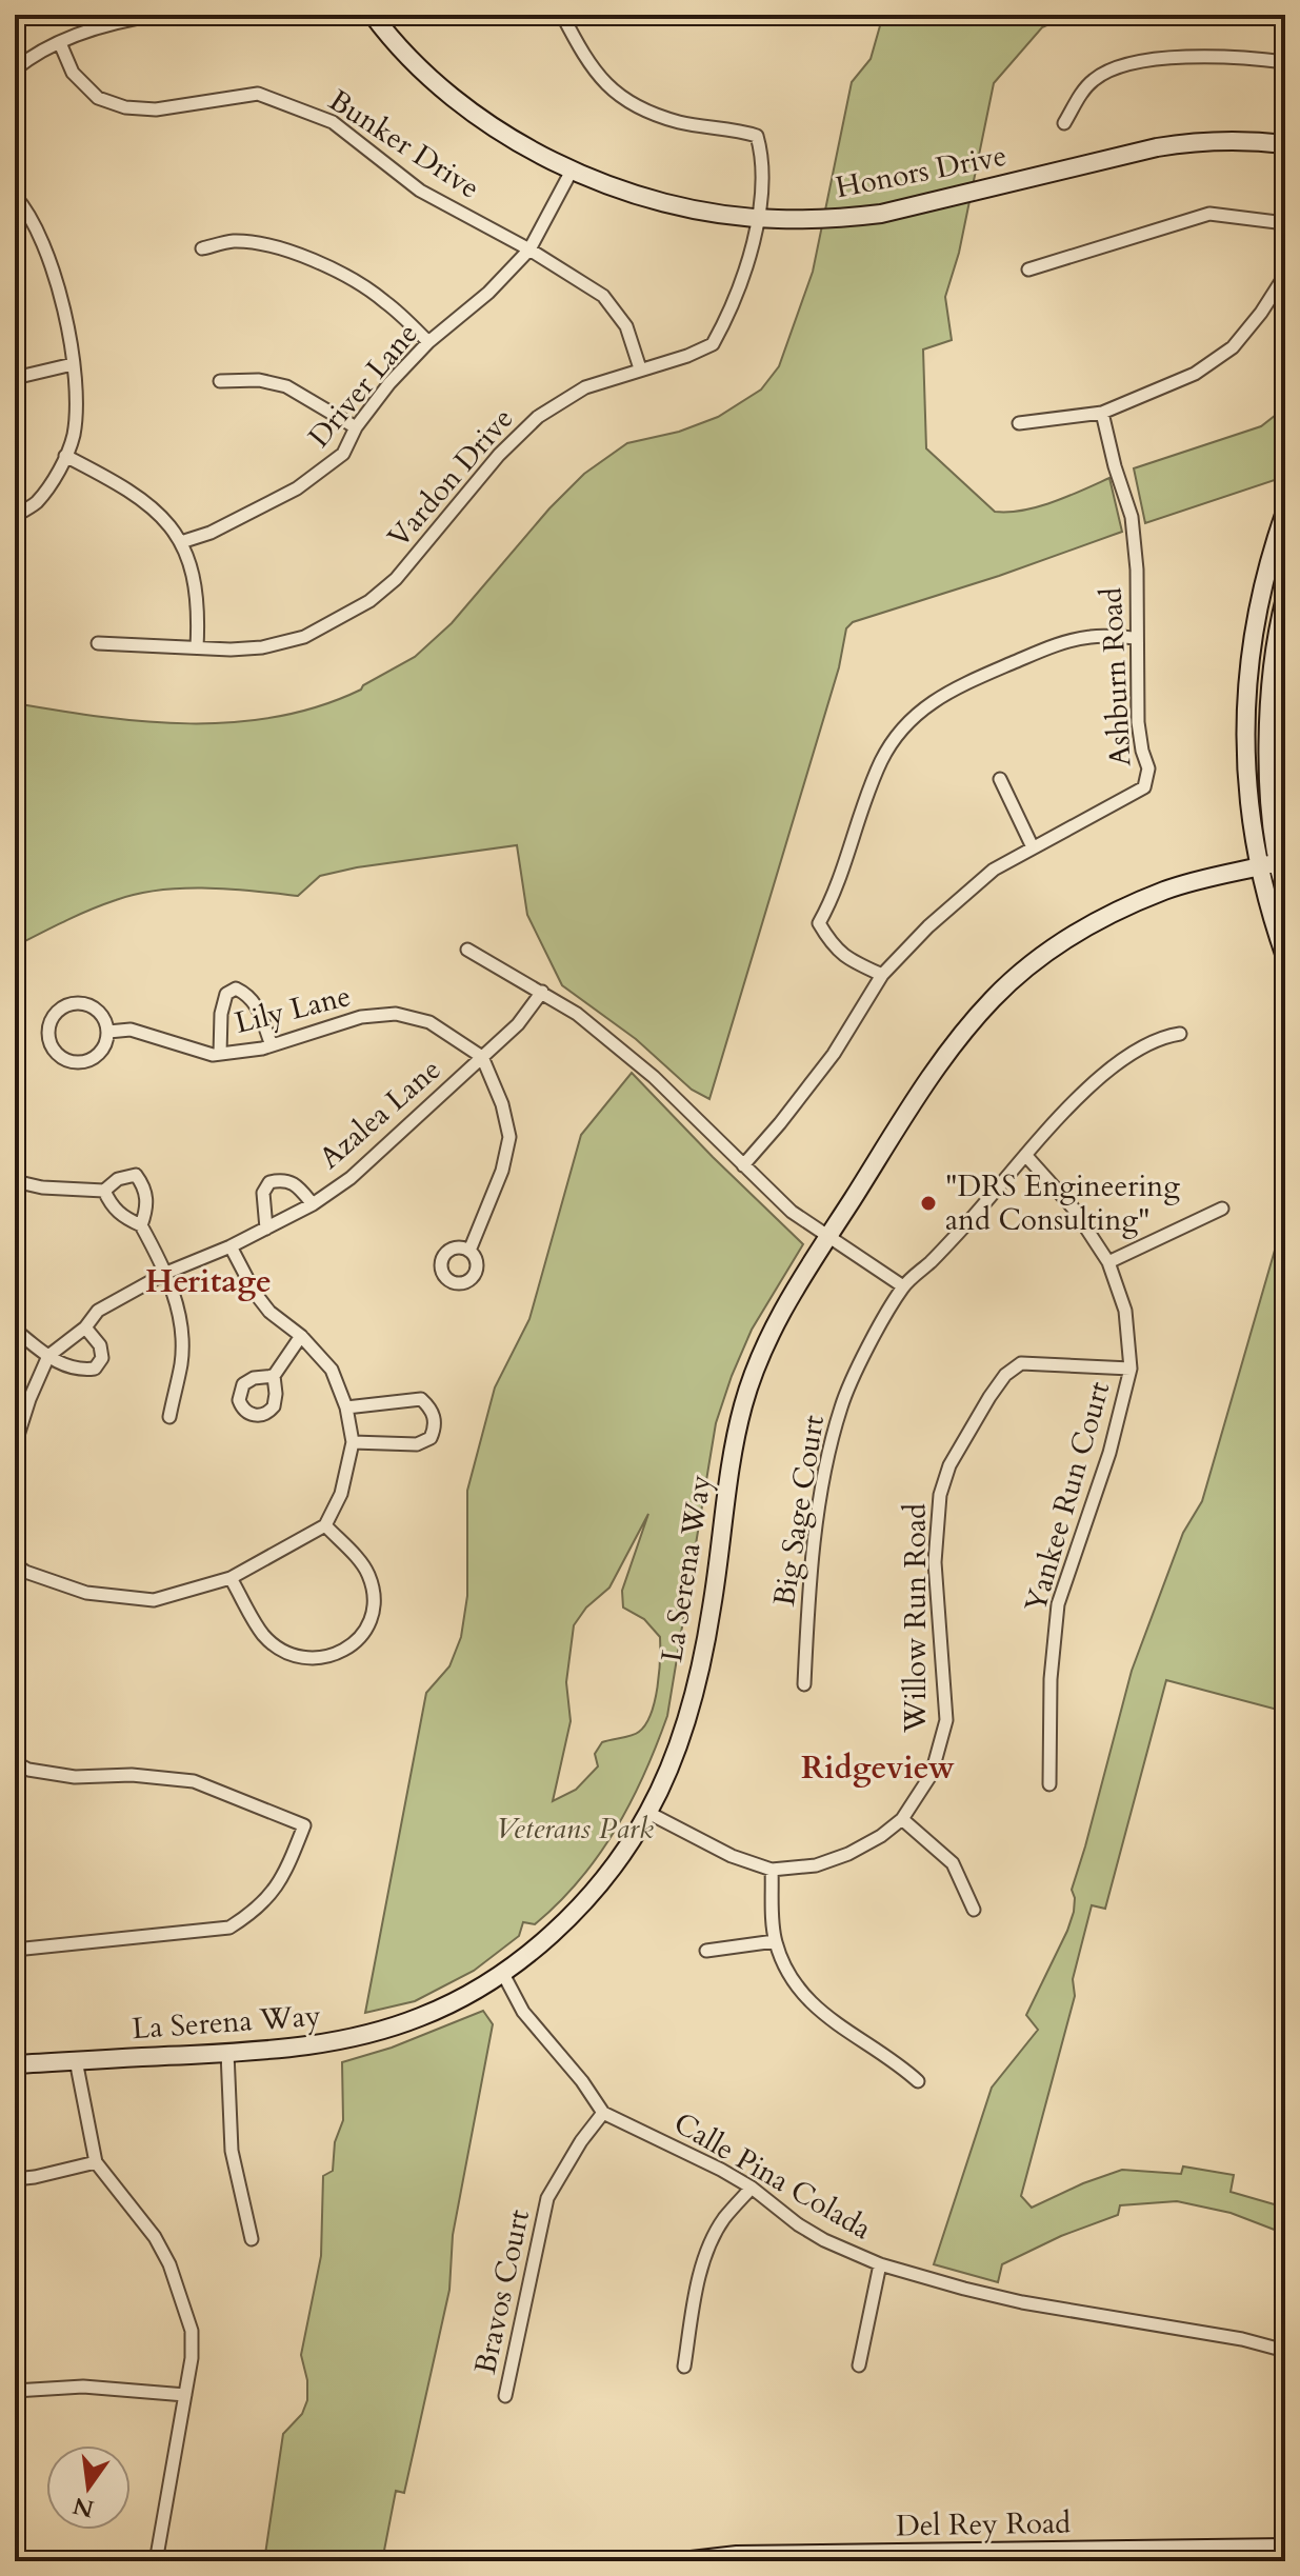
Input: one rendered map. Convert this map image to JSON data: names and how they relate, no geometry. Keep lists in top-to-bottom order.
{
  "streets": {
    "main road": ["Honors Drive", "La Serena Way", "Del Rey Road"],
    "street": [
      "Bunker Drive",
      "Driver Lane",
      "Vardon Drive",
      "Ashburn Road",
      "Lily Lane",
      "Azalea Lane",
      "Yankee Run Court",
      "Big Sage Court",
      "Willow Run Road",
      "Calle Pina Colada",
      "Bravos Court"
    ]
  },
  "crossings": [
    ["Bunker Drive", "Driver Lane"],
    ["Bunker Drive", "Vardon Drive"],
    ["Honors Drive", "Driver Lane"],
    ["Honors Drive", "Vardon Drive"],
    ["Lily Lane", "Azalea Lane"],
    ["Yankee Run Court", "Big Sage Court"],
    ["Yankee Run Court", "Willow Run Road"],
    ["La Serena Way", "Willow Run Road"],
    ["La Serena Way", "Calle Pina Colada"],
    ["Calle Pina Colada", "Bravos Court"]
  ],
  "districts": ["Heritage", "Ridgeview"],
  "parks": ["Veterans Park"],
  "places": ["\"DRS Engineering and Consulting\""],
  "north": "bottom"
}
